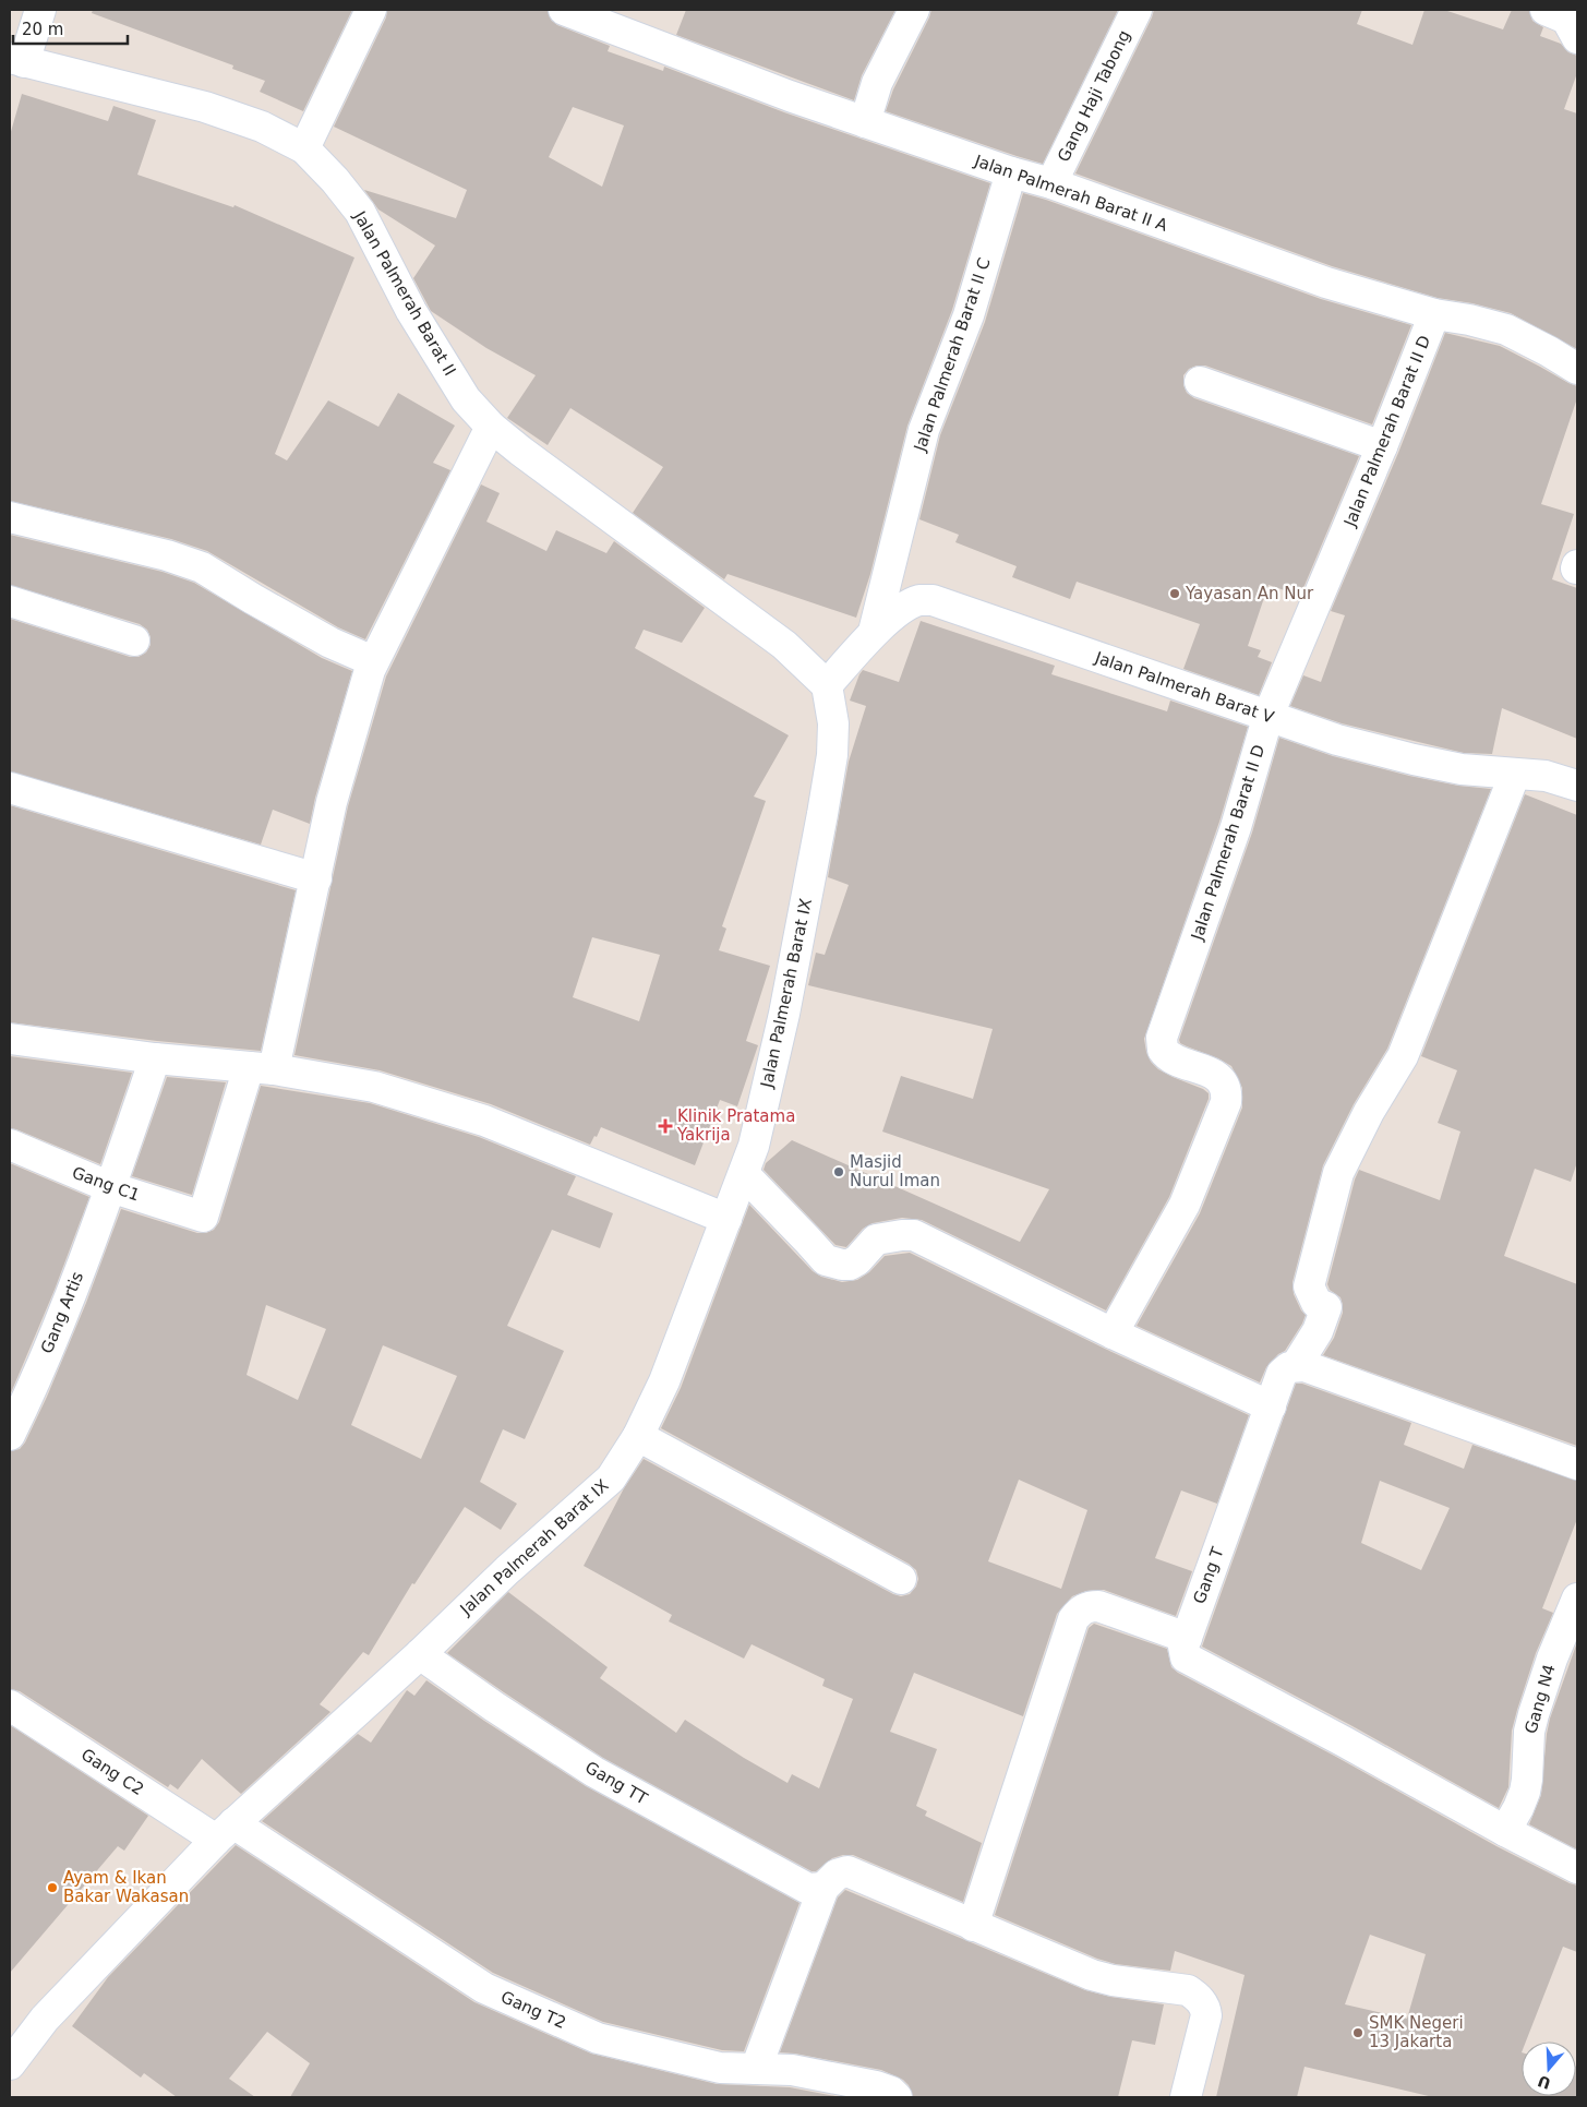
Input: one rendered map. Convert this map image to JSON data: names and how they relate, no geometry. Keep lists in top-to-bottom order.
{
  "streets": {
    "street": [
      "Gang Haji Tabong",
      "Jalan Palmerah Barat II A",
      "Jalan Palmerah Barat II",
      "Jalan Palmerah Barat II C",
      "Jalan Palmerah Barat II D",
      "Jalan Palmerah Barat V",
      "Jalan Palmerah Barat IX",
      "Gang C1",
      "Gang Artis",
      "Gang T",
      "Gang N4",
      "Gang C2",
      "Gang TT",
      "Gang T2"
    ]
  },
  "crossings": [
    ["Gang Haji Tabong", "Jalan Palmerah Barat II A"],
    ["Jalan Palmerah Barat II A", "Jalan Palmerah Barat II C"],
    ["Jalan Palmerah Barat II A", "Jalan Palmerah Barat II D"],
    ["Jalan Palmerah Barat II", "Jalan Palmerah Barat V"],
    ["Jalan Palmerah Barat II", "Jalan Palmerah Barat IX"],
    ["Jalan Palmerah Barat II C", "Jalan Palmerah Barat V"],
    ["Jalan Palmerah Barat II D", "Jalan Palmerah Barat V"],
    ["Jalan Palmerah Barat V", "Jalan Palmerah Barat IX"],
    ["Jalan Palmerah Barat V", "Gang T"],
    ["Jalan Palmerah Barat IX", "Gang C2"],
    ["Jalan Palmerah Barat IX", "Gang TT"],
    ["Jalan Palmerah Barat IX", "Gang T2"],
    ["Gang C1", "Gang Artis"],
    ["Gang C2", "Gang T2"]
  ],
  "places": {
    "other": [
      "Yayasan An Nur",
      "Masjid Nurul Iman",
      "Ayam & Ikan Bakar Wakasan",
      "SMK Negeri 13 Jakarta"
    ],
    "health": ["Klinik Pratama Yakrija"]
  },
  "scale_bar": "20 m",
  "north": "bottom"
}
